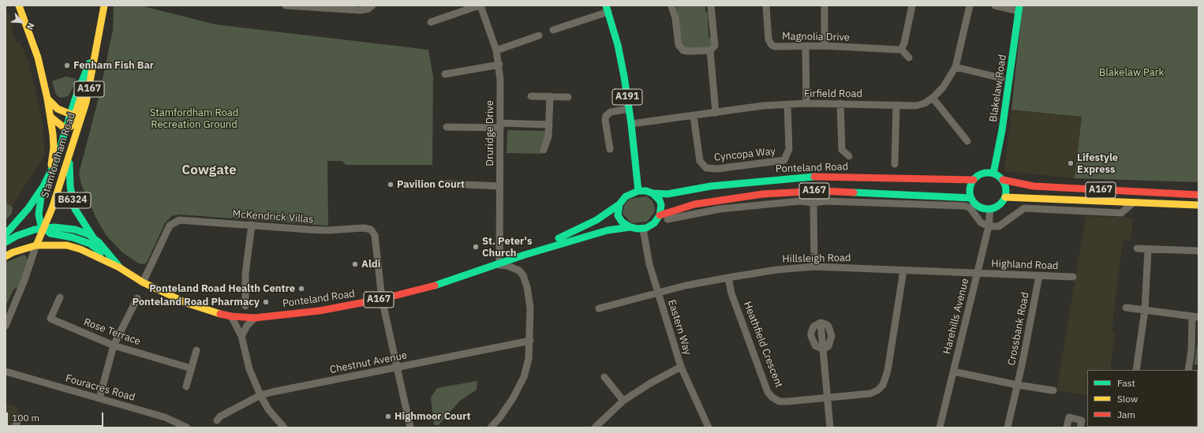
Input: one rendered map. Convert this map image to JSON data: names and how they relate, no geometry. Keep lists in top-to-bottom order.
{
  "streets": {
    "main road": [
      "Blakelaw Road",
      "A167",
      "A191",
      "Stamfordham Road",
      "Ponteland Road",
      "B6324"
    ],
    "street": [
      "Magnolia Drive",
      "Firfield Road",
      "Druridge Drive",
      "Cyncopa Way",
      "McKendrick Villas",
      "Hillsleigh Road",
      "Highland Road",
      "Harehills Avenue",
      "Eastern Way",
      "Crossbank Road",
      "Rose Terrace",
      "Heathfield Crescent",
      "Chestnut Avenue",
      "Fouracres Road"
    ]
  },
  "crossings": [
    ["Blakelaw Road", "A167"],
    ["Blakelaw Road", "Ponteland Road"],
    ["Blakelaw Road", "Harehills Avenue"],
    ["A167", "A191"],
    ["A167", "Stamfordham Road"],
    ["A167", "Ponteland Road"],
    ["A167", "B6324"],
    ["A167", "Harehills Avenue"],
    ["A167", "Eastern Way"],
    ["Firfield Road", "A191"],
    ["Firfield Road", "Cyncopa Way"],
    ["A191", "Ponteland Road"],
    ["A191", "Eastern Way"],
    ["Druridge Drive", "Ponteland Road"],
    ["Stamfordham Road", "Ponteland Road"],
    ["Stamfordham Road", "B6324"],
    ["Ponteland Road", "B6324"],
    ["Ponteland Road", "McKendrick Villas"],
    ["Ponteland Road", "Harehills Avenue"],
    ["Ponteland Road", "Eastern Way"],
    ["Hillsleigh Road", "Highland Road"],
    ["Hillsleigh Road", "Harehills Avenue"],
    ["Hillsleigh Road", "Eastern Way"],
    ["Hillsleigh Road", "Heathfield Crescent"],
    ["Highland Road", "Harehills Avenue"],
    ["Highland Road", "Crossbank Road"]
  ],
  "districts": ["Cowgate"],
  "parks": ["Blakelaw Park", "Stamfordham Road Recreation Ground"],
  "places": [
    "Fenham Fish Bar",
    "Lifestyle Express",
    "Pavilion Court",
    "St. Peter's Church",
    "Aldi",
    "Ponteland Road Health Centre",
    "Ponteland Road Pharmacy",
    "Highmoor Court"
  ],
  "legend": ["Fast", "Slow", "Jam"],
  "scale_bar": "100 m",
  "north": "bottom right"
}
